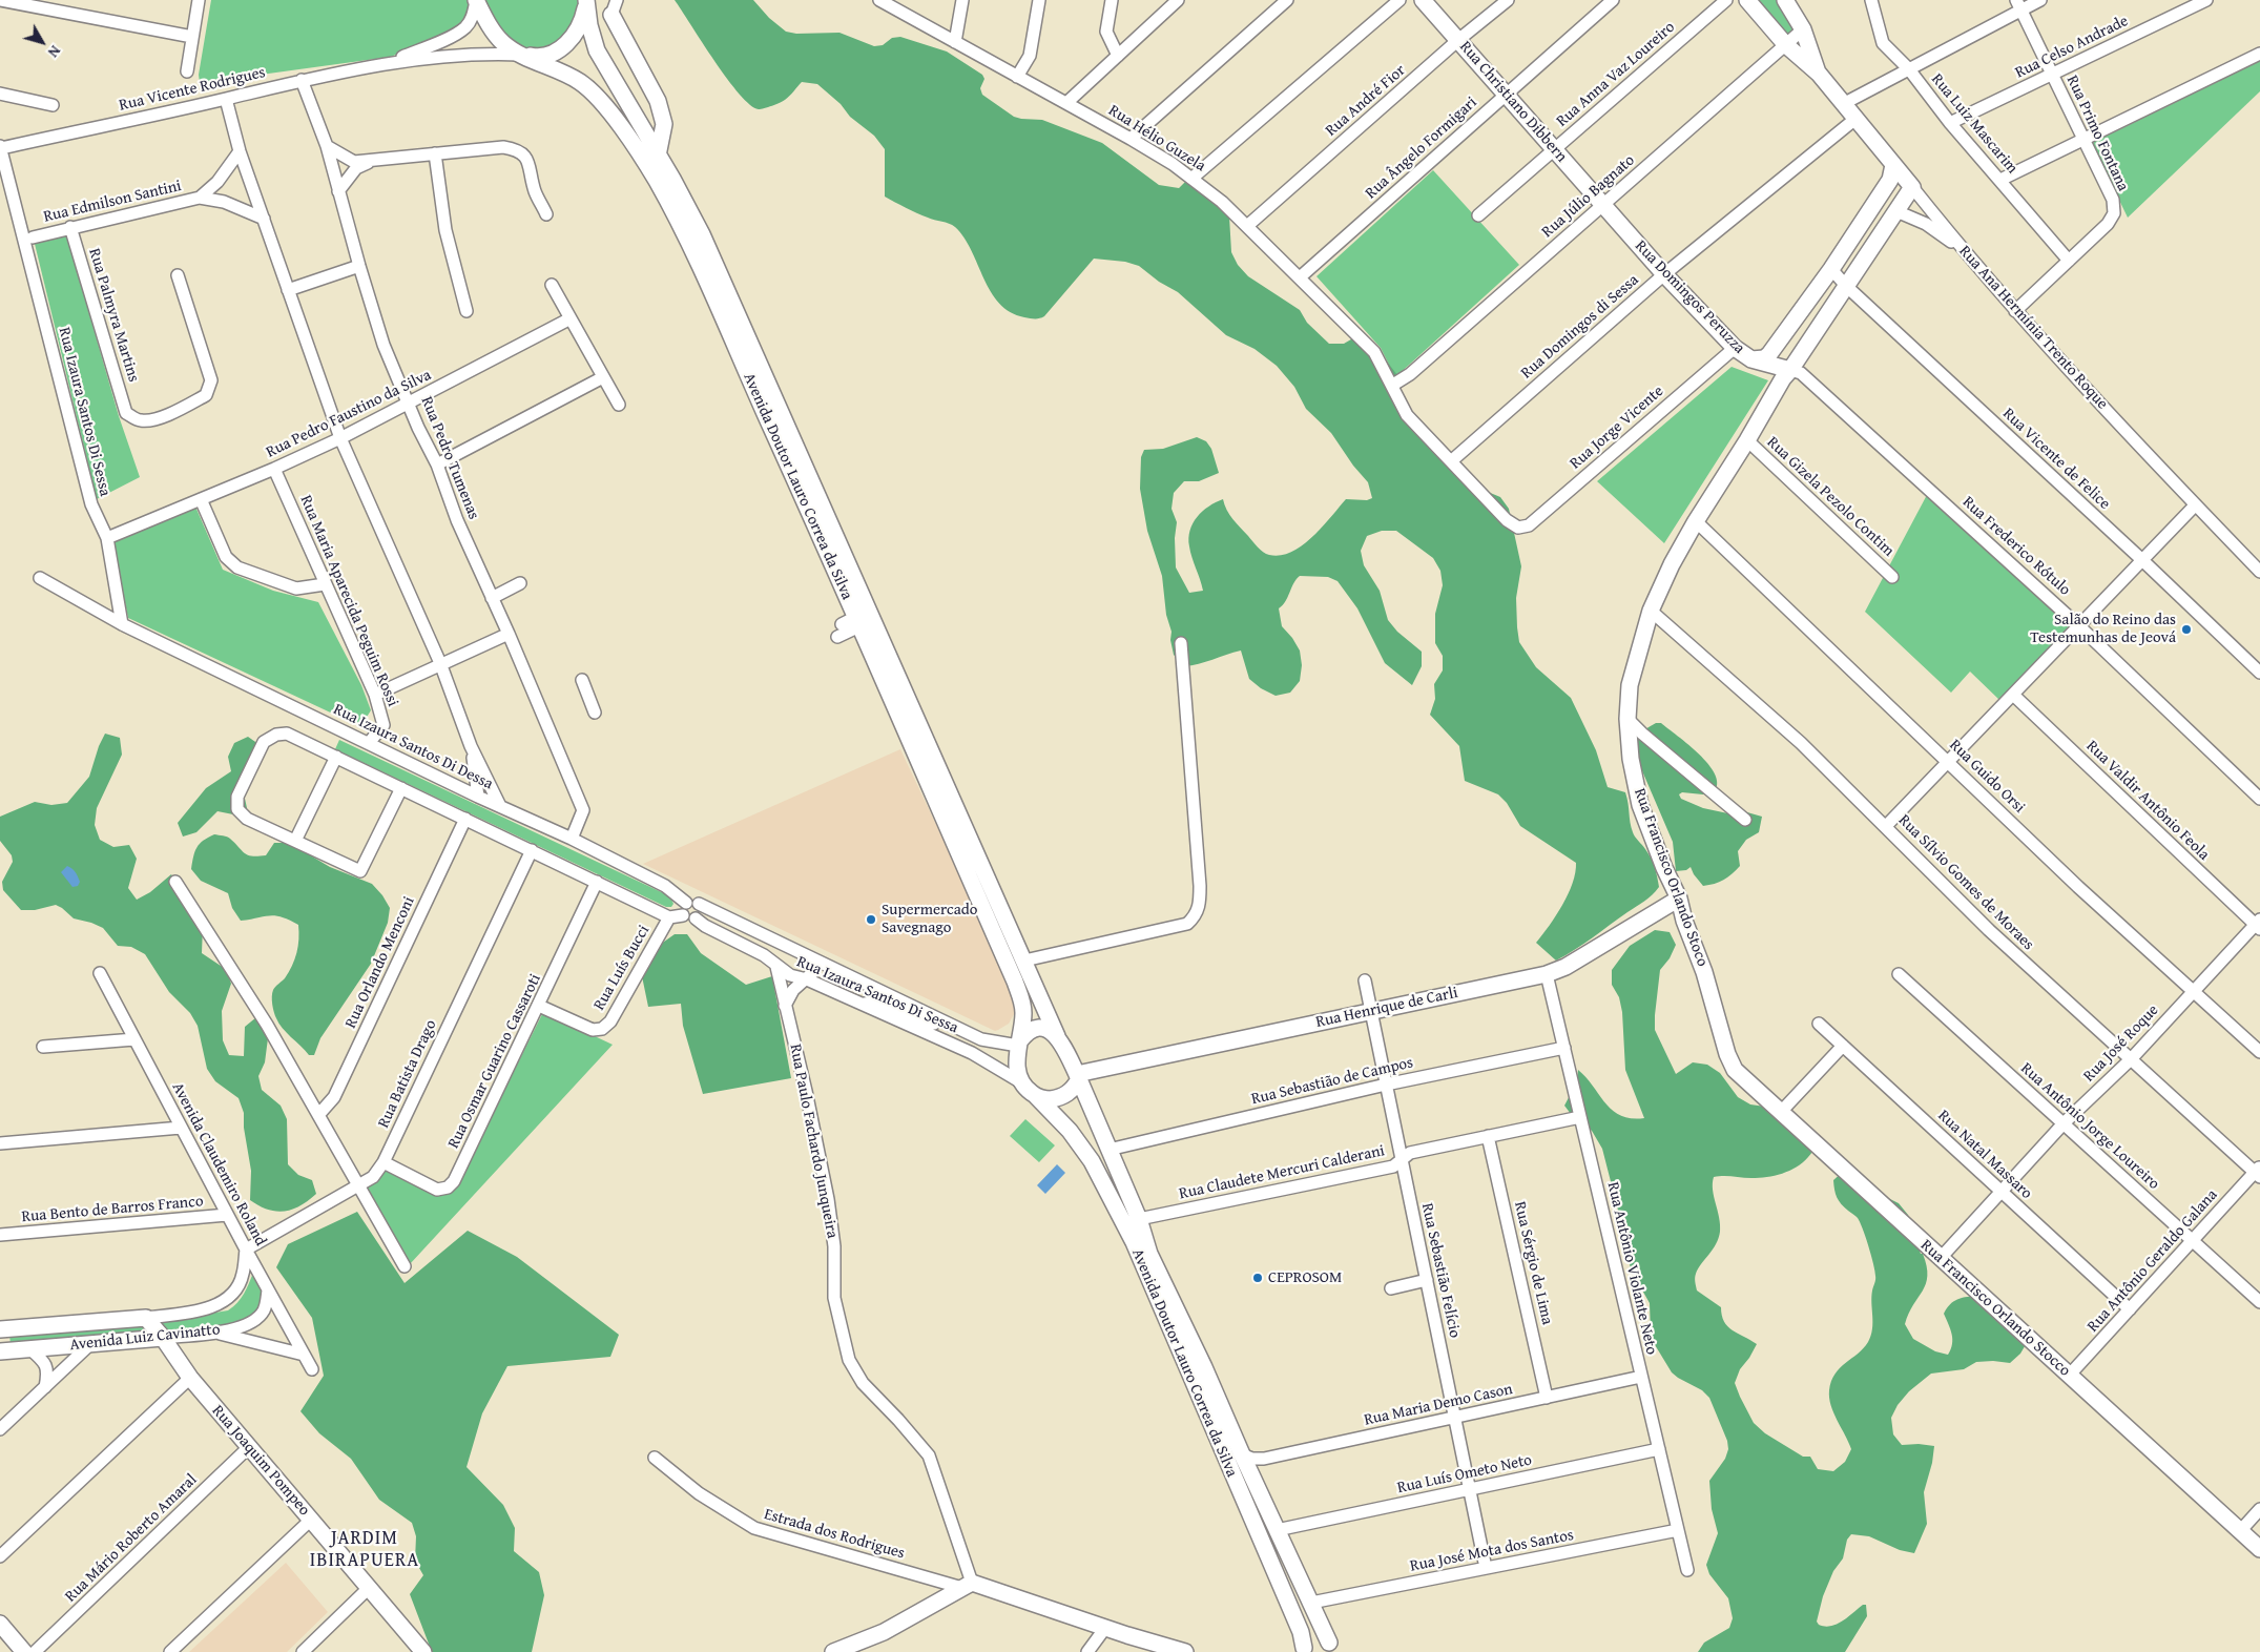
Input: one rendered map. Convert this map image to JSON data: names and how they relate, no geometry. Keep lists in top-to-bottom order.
{
  "streets": {
    "street": [
      "Rua Celso Andrade",
      "Rua Anna Vaz Loureiro",
      "Rua Vicente Rodrigues",
      "Rua André Fior",
      "Rua Christiano Dibbern",
      "Rua Luiz Mascarim",
      "Rua Primo Fontana",
      "Rua Hélio Guzela",
      "Rua Ângelo Formigari",
      "Rua Júlio Bagnato",
      "Rua Edmilson Santini",
      "Rua Domingos Peruzza",
      "Rua Palmyra Martins",
      "Rua Domingos di Sessa",
      "Rua Ana Hermínia Trento Roque",
      "Rua Izaura Santos Di Sessa",
      "Rua Pedro Faustino da Silva",
      "Rua Jorge Vicente",
      "Rua Pedro Tumenas",
      "Rua Vicente de Felice",
      "Avenida Doutor Lauro Correa da Silva",
      "Rua Gizela Pezolo Contim",
      "Rua Frederico Rótulo",
      "Rua Maria Aparecida Peguim Rossi",
      "Rua Izaura Santos Di Dessa",
      "Rua Guido Orsi",
      "Rua Valdir Antônio Feola",
      "Rua Francisco Orlando Stoco",
      "Rua Sílvio Gomes de Moraes",
      "Rua Orlando Menconi",
      "Rua Luís Bucci",
      "Rua Henrique de Carli",
      "Rua José Roque",
      "Rua Osmar Guarino Cassaroti",
      "Rua Batista Drago",
      "Rua Sebastião de Campos",
      "Rua Antônio Jorge Loureiro",
      "Rua Paulo Fachardo Junqueira",
      "Rua Natal Massaro",
      "Avenida Claudemiro Roland",
      "Rua Claudete Mercuri Calderani",
      "Rua Bento de Barros Franco",
      "Rua Antônio Geraldo Galana",
      "Rua Sérgio de Lima",
      "Rua Antônio Violante Neto",
      "Rua Sebastião Felício",
      "Rua Francisco Orlando Stocco",
      "Avenida Luiz Cavinatto",
      "Rua Maria Demo Cason",
      "Rua Joaquim Pompeo",
      "Rua Luís Ometo Neto",
      "Estrada dos Rodrigues",
      "Rua Mário Roberto Amaral",
      "Rua José Mota dos Santos"
    ]
  },
  "crossings": [
    ["Rua Celso Andrade", "Rua Luiz Mascarim"],
    ["Rua Celso Andrade", "Rua Primo Fontana"],
    ["Rua Anna Vaz Loureiro", "Rua Christiano Dibbern"],
    ["Rua Vicente Rodrigues", "Rua Izaura Santos Di Sessa"],
    ["Rua Vicente Rodrigues", "Rua Pedro Tumenas"],
    ["Rua Vicente Rodrigues", "Avenida Doutor Lauro Correa da Silva"],
    ["Rua André Fior", "Rua Christiano Dibbern"],
    ["Rua André Fior", "Rua Hélio Guzela"],
    ["Rua Christiano Dibbern", "Rua Ângelo Formigari"],
    ["Rua Christiano Dibbern", "Rua Júlio Bagnato"],
    ["Rua Christiano Dibbern", "Rua Domingos Peruzza"],
    ["Rua Luiz Mascarim", "Rua Primo Fontana"],
    ["Rua Primo Fontana", "Rua Ana Hermínia Trento Roque"],
    ["Rua Hélio Guzela", "Rua Ângelo Formigari"],
    ["Rua Hélio Guzela", "Rua Júlio Bagnato"],
    ["Rua Hélio Guzela", "Rua Domingos di Sessa"],
    ["Rua Hélio Guzela", "Rua Jorge Vicente"],
    ["Rua Júlio Bagnato", "Rua Domingos Peruzza"],
    ["Rua Edmilson Santini", "Rua Palmyra Martins"],
    ["Rua Domingos Peruzza", "Rua Domingos di Sessa"],
    ["Rua Domingos Peruzza", "Rua Jorge Vicente"],
    ["Rua Domingos Peruzza", "Rua Frederico Rótulo"],
    ["Rua Domingos Peruzza", "Rua Francisco Orlando Stoco"],
    ["Rua Ana Hermínia Trento Roque", "Rua Francisco Orlando Stoco"],
    ["Rua Izaura Santos Di Sessa", "Rua Pedro Faustino da Silva"],
    ["Rua Izaura Santos Di Sessa", "Avenida Doutor Lauro Correa da Silva"],
    ["Rua Izaura Santos Di Sessa", "Rua Izaura Santos Di Dessa"],
    ["Rua Izaura Santos Di Sessa", "Rua Henrique de Carli"],
    ["Rua Izaura Santos Di Sessa", "Rua Paulo Fachardo Junqueira"],
    ["Rua Pedro Faustino da Silva", "Rua Pedro Tumenas"],
    ["Rua Pedro Faustino da Silva", "Rua Maria Aparecida Peguim Rossi"],
    ["Rua Pedro Tumenas", "Rua Izaura Santos Di Dessa"],
    ["Rua Vicente de Felice", "Rua Francisco Orlando Stoco"],
    ["Avenida Doutor Lauro Correa da Silva", "Rua Henrique de Carli"],
    ["Avenida Doutor Lauro Correa da Silva", "Rua Sebastião de Campos"],
    ["Avenida Doutor Lauro Correa da Silva", "Rua Claudete Mercuri Calderani"],
    ["Avenida Doutor Lauro Correa da Silva", "Rua Maria Demo Cason"],
    ["Avenida Doutor Lauro Correa da Silva", "Rua Luís Ometo Neto"],
    ["Avenida Doutor Lauro Correa da Silva", "Rua José Mota dos Santos"],
    ["Rua Gizela Pezolo Contim", "Rua Francisco Orlando Stoco"],
    ["Rua Frederico Rótulo", "Rua Francisco Orlando Stoco"],
    ["Rua Maria Aparecida Peguim Rossi", "Rua Izaura Santos Di Dessa"],
    ["Rua Guido Orsi", "Rua Francisco Orlando Stoco"],
    ["Rua Guido Orsi", "Rua José Roque"],
    ["Rua Valdir Antônio Feola", "Rua José Roque"],
    ["Rua Francisco Orlando Stoco", "Rua Sílvio Gomes de Moraes"],
    ["Rua Francisco Orlando Stoco", "Rua Henrique de Carli"],
    ["Rua Francisco Orlando Stoco", "Rua Francisco Orlando Stocco"],
    ["Rua Sílvio Gomes de Moraes", "Rua José Roque"],
    ["Rua Sílvio Gomes de Moraes", "Rua Antônio Geraldo Galana"],
    ["Rua Luís Bucci", "Rua Osmar Guarino Cassaroti"],
    ["Rua Henrique de Carli", "Rua Antônio Violante Neto"],
    ["Rua Henrique de Carli", "Rua Sebastião Felício"],
    ["Rua José Roque", "Rua Antônio Jorge Loureiro"],
    ["Rua José Roque", "Rua Natal Massaro"],
    ["Rua José Roque", "Rua Francisco Orlando Stocco"],
    ["Rua Osmar Guarino Cassaroti", "Rua Batista Drago"],
    ["Rua Batista Drago", "Avenida Claudemiro Roland"],
    ["Rua Batista Drago", "Avenida Luiz Cavinatto"],
    ["Rua Sebastião de Campos", "Rua Antônio Violante Neto"],
    ["Rua Sebastião de Campos", "Rua Sebastião Felício"],
    ["Rua Antônio Jorge Loureiro", "Rua Antônio Geraldo Galana"],
    ["Rua Paulo Fachardo Junqueira", "Estrada dos Rodrigues"],
    ["Rua Natal Massaro", "Rua Antônio Geraldo Galana"],
    ["Avenida Claudemiro Roland", "Rua Bento de Barros Franco"],
    ["Avenida Claudemiro Roland", "Avenida Luiz Cavinatto"],
    ["Rua Claudete Mercuri Calderani", "Rua Sérgio de Lima"],
    ["Rua Claudete Mercuri Calderani", "Rua Antônio Violante Neto"],
    ["Rua Claudete Mercuri Calderani", "Rua Sebastião Felício"],
    ["Rua Antônio Geraldo Galana", "Rua Francisco Orlando Stocco"],
    ["Rua Sérgio de Lima", "Rua Maria Demo Cason"],
    ["Rua Antônio Violante Neto", "Rua Maria Demo Cason"],
    ["Rua Antônio Violante Neto", "Rua Luís Ometo Neto"],
    ["Rua Antônio Violante Neto", "Rua José Mota dos Santos"],
    ["Rua Sebastião Felício", "Rua Maria Demo Cason"],
    ["Rua Sebastião Felício", "Rua Luís Ometo Neto"],
    ["Rua Sebastião Felício", "Rua José Mota dos Santos"],
    ["Avenida Luiz Cavinatto", "Rua Joaquim Pompeo"],
    ["Rua Joaquim Pompeo", "Rua Mário Roberto Amaral"]
  ],
  "districts": ["JARDIM IBIRAPUERA"],
  "places": ["Salão do Reino das Testemunhas de Jeová", "Supermercado Savegnago", "CEPROSOM"],
  "north": "bottom right"
}
